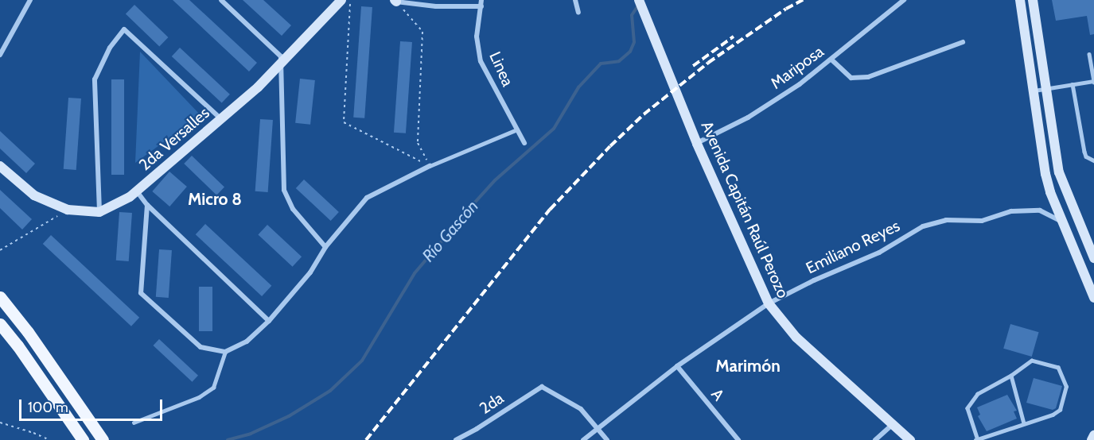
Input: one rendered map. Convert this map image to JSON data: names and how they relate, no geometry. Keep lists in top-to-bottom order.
{
  "streets": {
    "street": [
      "Mariposa",
      "Linea",
      "2da Versalles",
      "Avenida Capitán Raúl Perozo",
      "Emiliano Reyes",
      "A",
      "2da"
    ]
  },
  "crossings": [
    ["Mariposa", "Avenida Capitán Raúl Perozo"],
    ["Avenida Capitán Raúl Perozo", "Emiliano Reyes"],
    ["Emiliano Reyes", "A"],
    ["Emiliano Reyes", "2da"]
  ],
  "districts": ["Micro 8", "Marimón"],
  "water": ["Río Gascón"],
  "scale_bar": "100 m"
}
